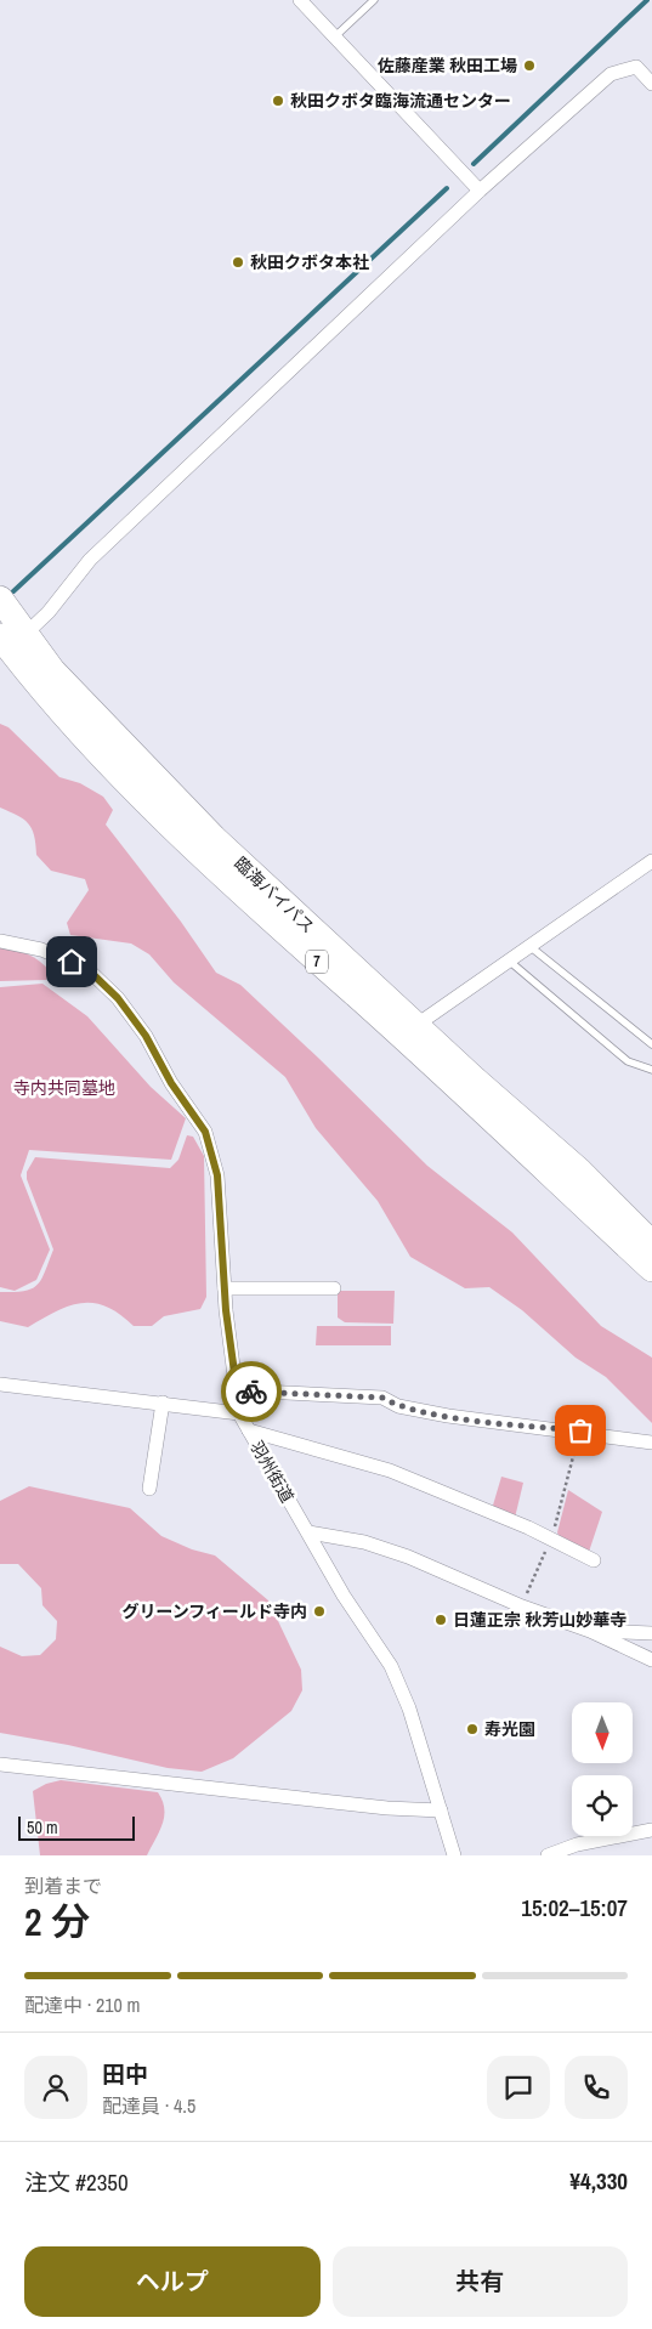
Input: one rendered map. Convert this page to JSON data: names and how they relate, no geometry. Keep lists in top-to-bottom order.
{
  "streets": {
    "highway": ["臨海バイパス", "7"],
    "street": ["羽州街道"]
  },
  "parks": ["寺内共同墓地"],
  "places": [
    "佐藤産業 秋田工場",
    "秋田クボタ臨海流通センター",
    "秋田クボタ本社",
    "グリーンフィールド寺内",
    "日蓮正宗 秋芳山妙華寺",
    "寿光園"
  ],
  "scale_bar": "50 m",
  "north": "bottom",
  "page": {
    "scale": "50 m",
    "heading": ["2 分", "到着まで", "15:02–15:07"],
    "panel": [
      "田中",
      "配達員 · 4.5",
      "注文 #2350",
      "¥4,330"
    ],
    "bar": "配達中 · 210 m",
    "buttons": ["ヘルプ", "共有"]
  }
}
